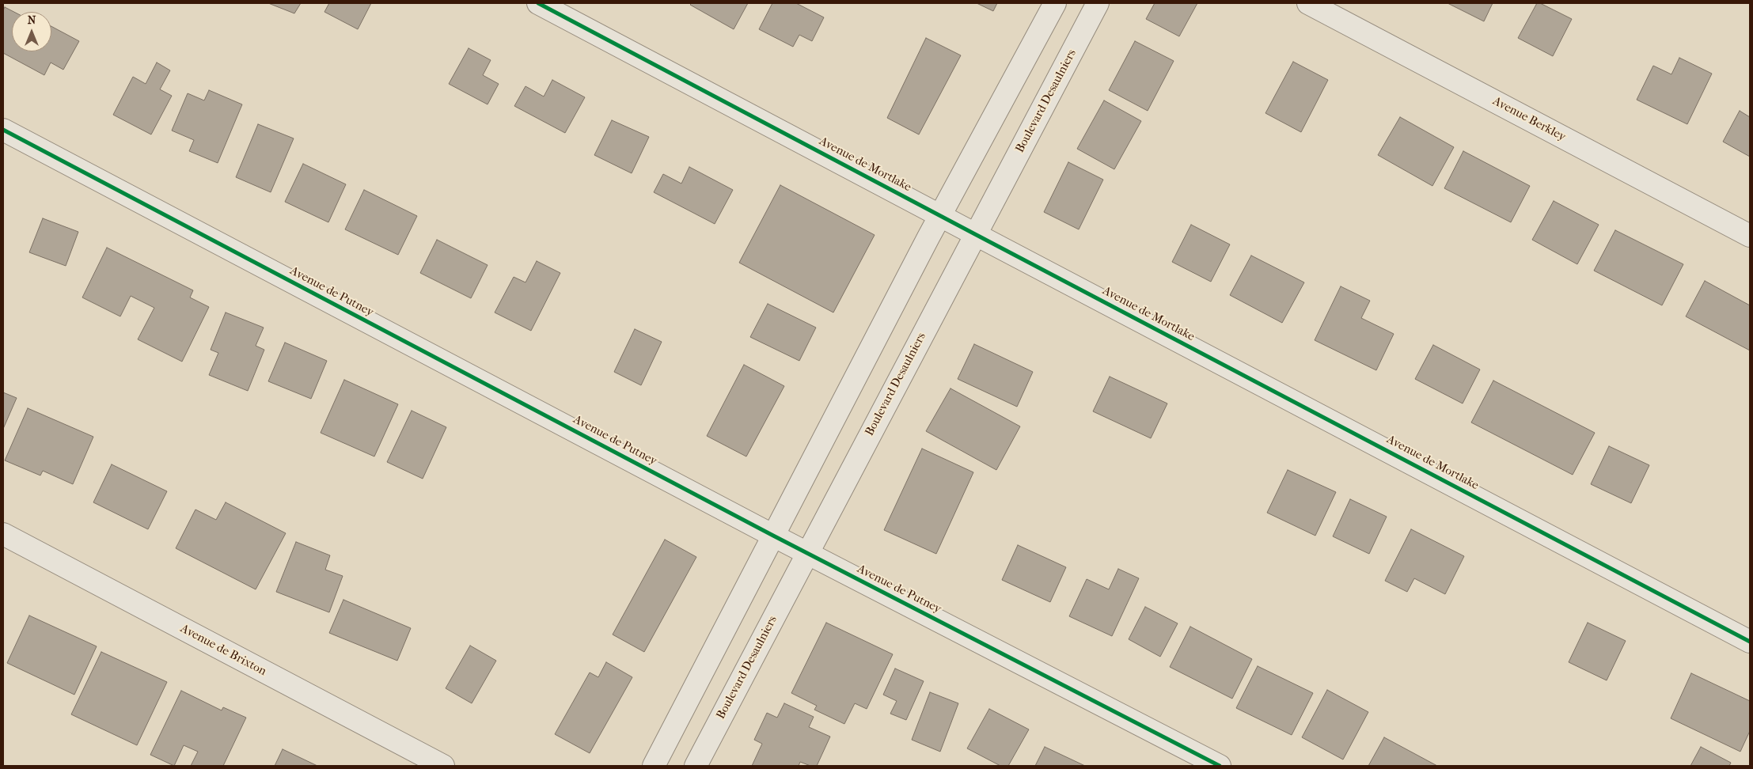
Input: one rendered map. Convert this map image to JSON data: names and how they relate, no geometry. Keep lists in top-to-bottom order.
{
  "streets": {
    "street": [
      "Boulevard Desaulniers",
      "Avenue Berkley",
      "Avenue de Mortlake",
      "Avenue de Putney",
      "Avenue de Brixton"
    ]
  },
  "crossings": [
    ["Boulevard Desaulniers", "Avenue de Mortlake"],
    ["Boulevard Desaulniers", "Avenue de Putney"]
  ],
  "north": "top"
}
